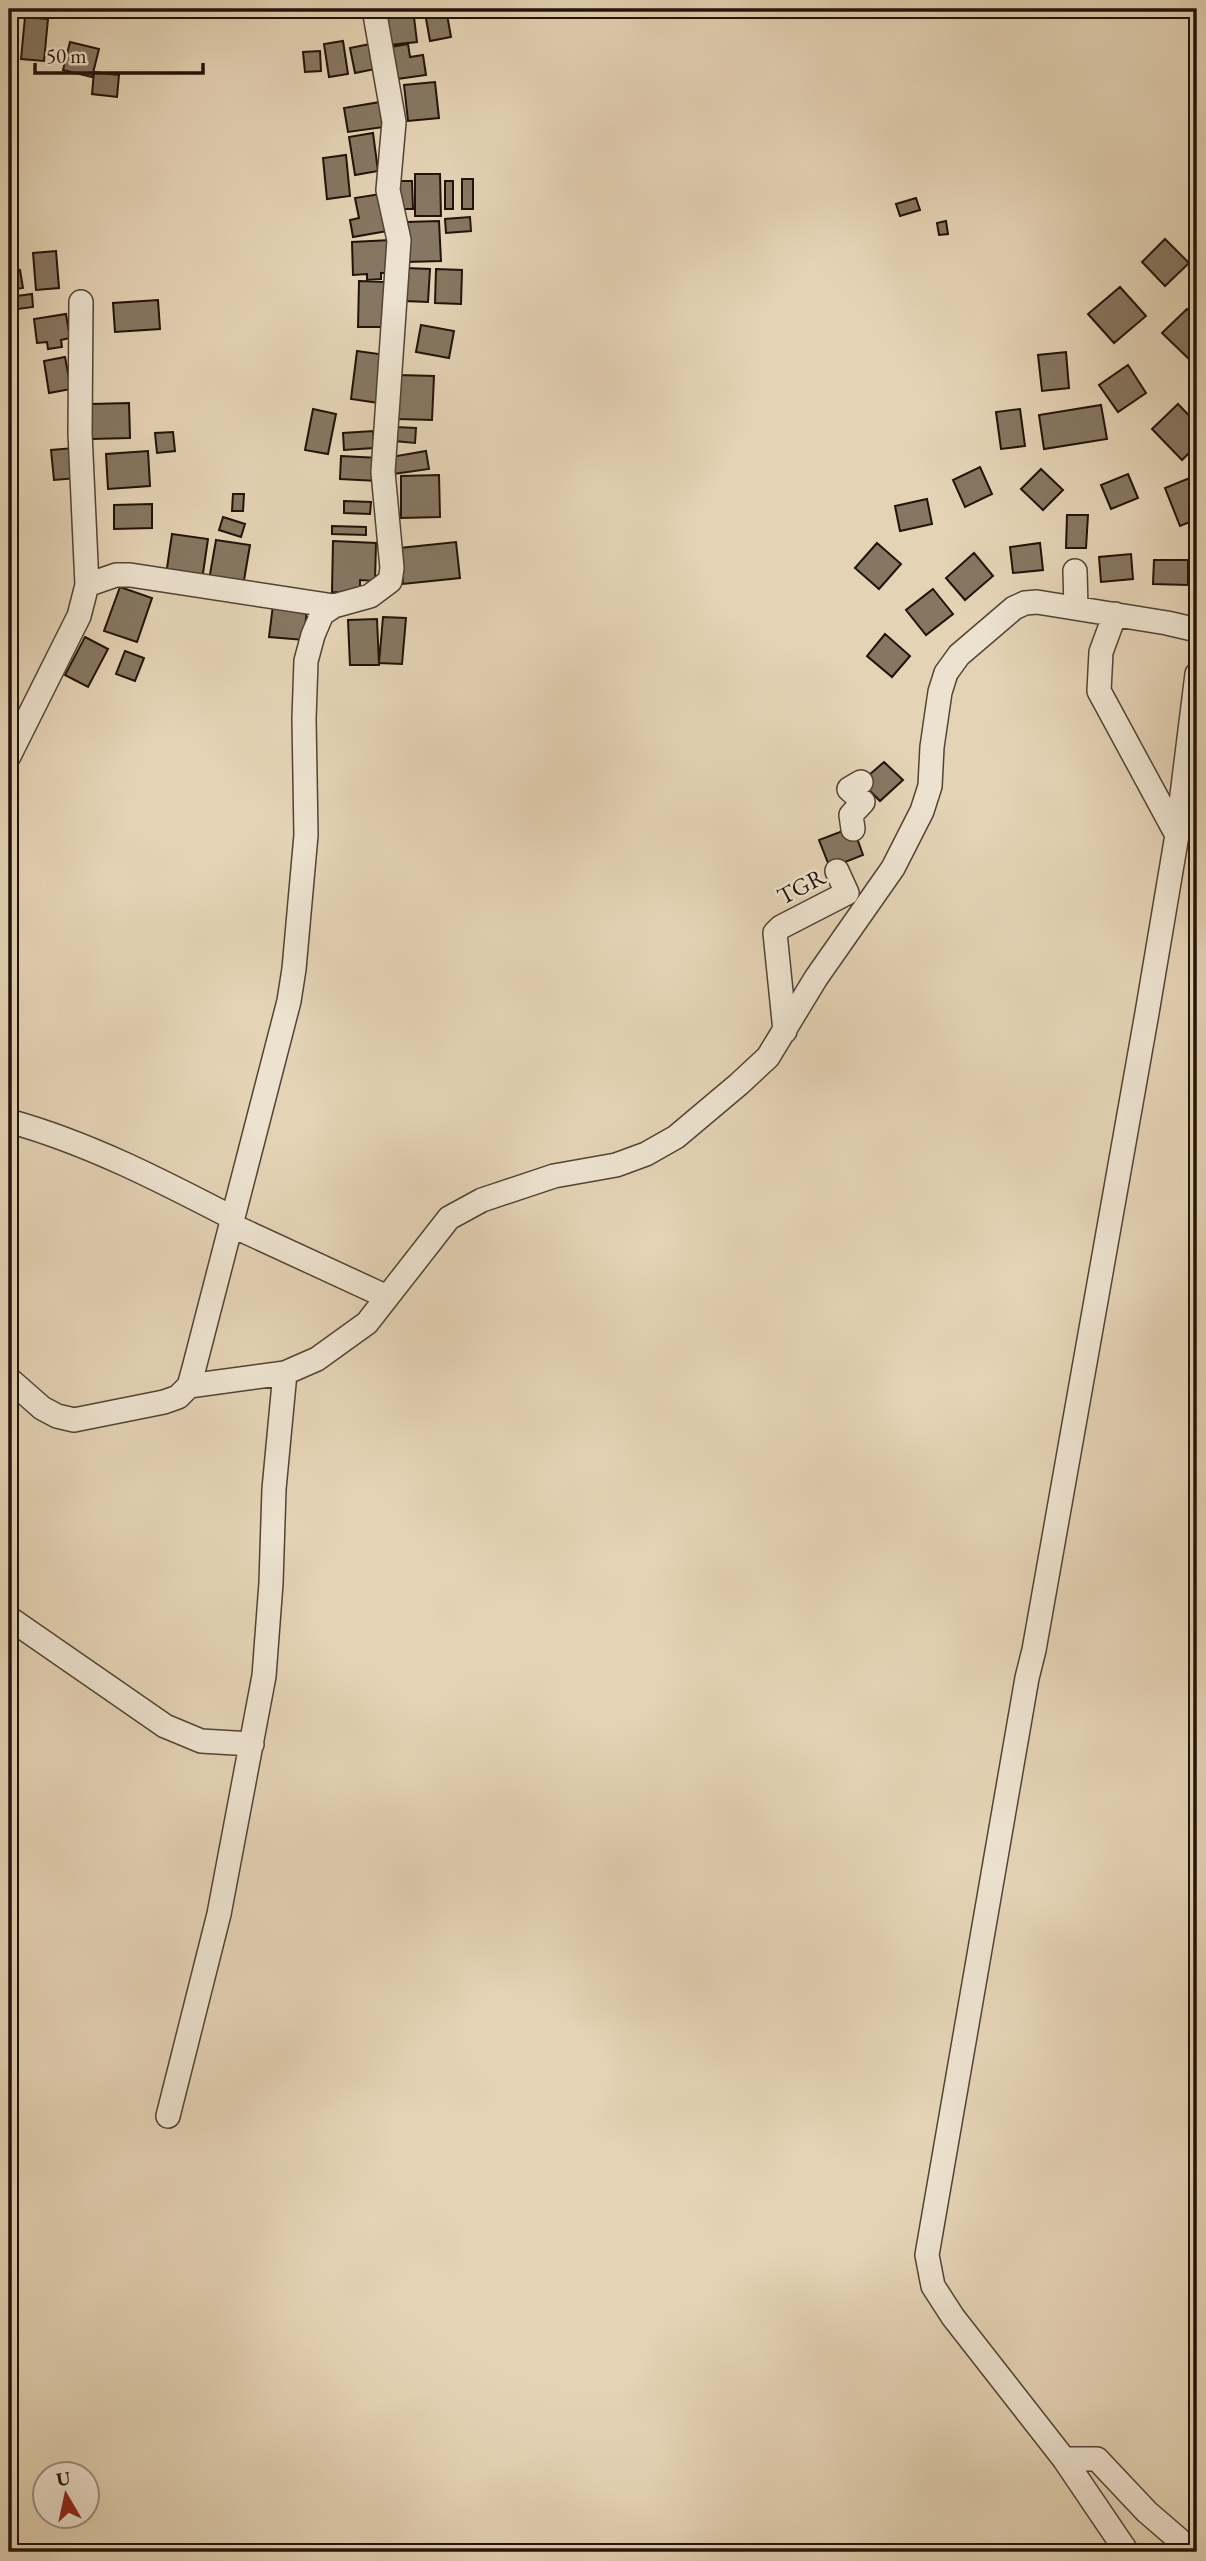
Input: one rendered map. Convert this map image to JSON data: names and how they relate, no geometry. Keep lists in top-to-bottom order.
{
  "streets": {
    "street": ["TGR"]
  },
  "scale_bar": "50 m",
  "north": "top"
}
